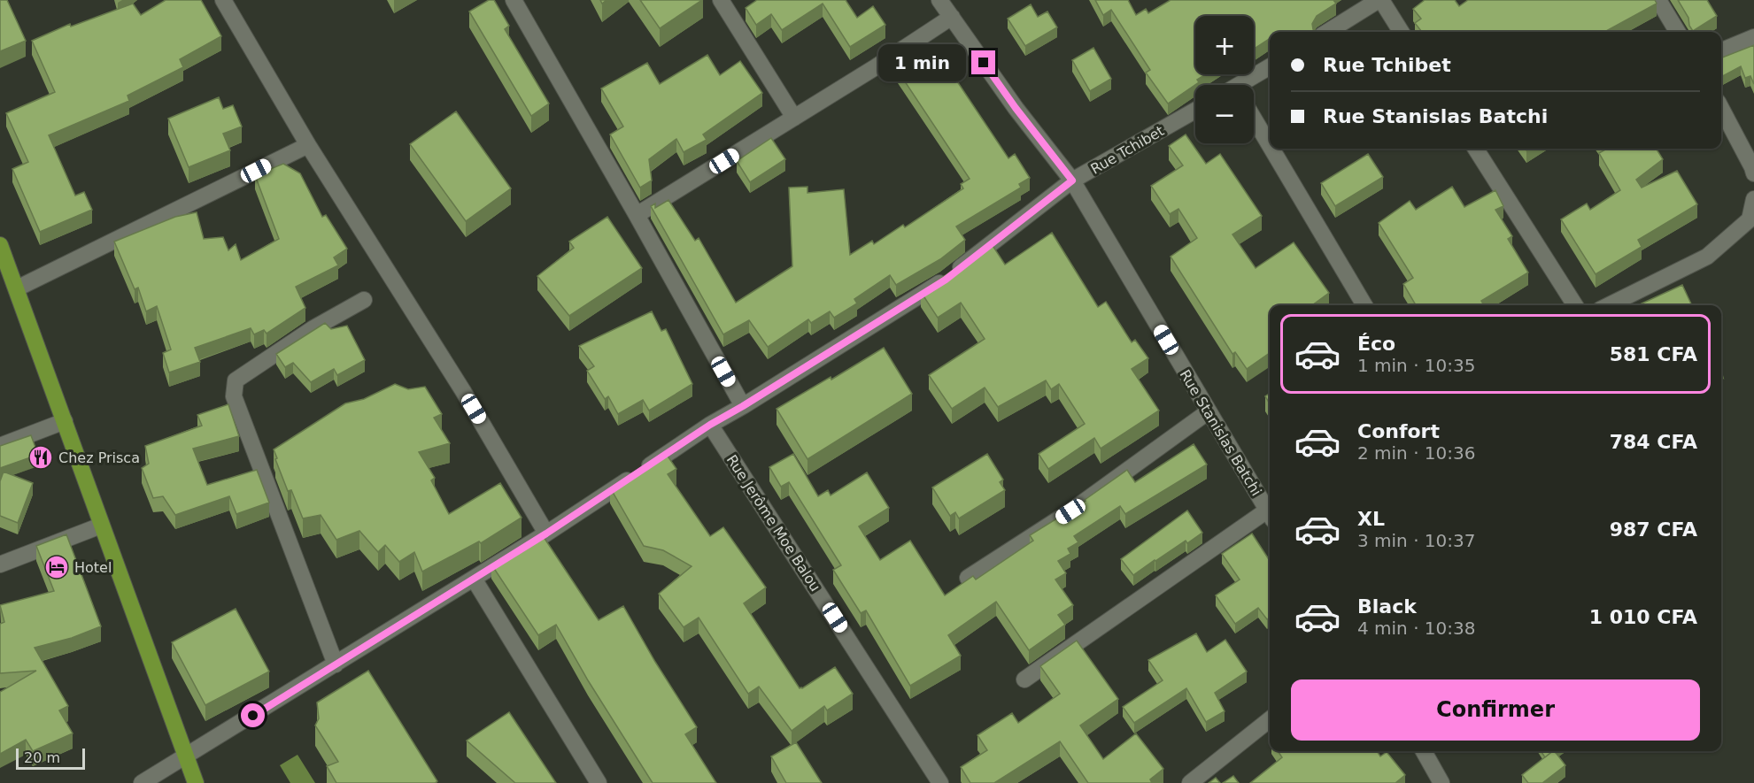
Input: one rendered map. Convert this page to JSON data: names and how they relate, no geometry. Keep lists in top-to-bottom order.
{
  "streets": {
    "street": ["Rue Tchibet", "Rue Stanislas Batchi", "Rue Jerôme Moe Balou"]
  },
  "crossings": [
    ["Rue Tchibet", "Rue Stanislas Batchi"],
    ["Rue Tchibet", "Rue Jerôme Moe Balou"]
  ],
  "places": {
    "restaurant": ["Chez Prisca"],
    "hotel": ["Hotel"]
  },
  "scale_bar": "20 m",
  "page": {
    "map_buttons": ["+", "−"],
    "banner": ["Rue Tchibet", "Rue Stanislas Batchi"],
    "bubble": "1 min",
    "list": [
      {
        "name": "Éco",
        "note": "1 min · 10:35",
        "value": "581 CFA"
      },
      {
        "name": "Confort",
        "note": "2 min · 10:36",
        "value": "784 CFA"
      },
      {
        "name": "XL",
        "note": "3 min · 10:37",
        "value": "987 CFA"
      },
      {
        "name": "Black",
        "note": "4 min · 10:38",
        "value": "1 010 CFA"
      }
    ],
    "buttons": "Confirmer",
    "scale": "20 m"
  }
}
